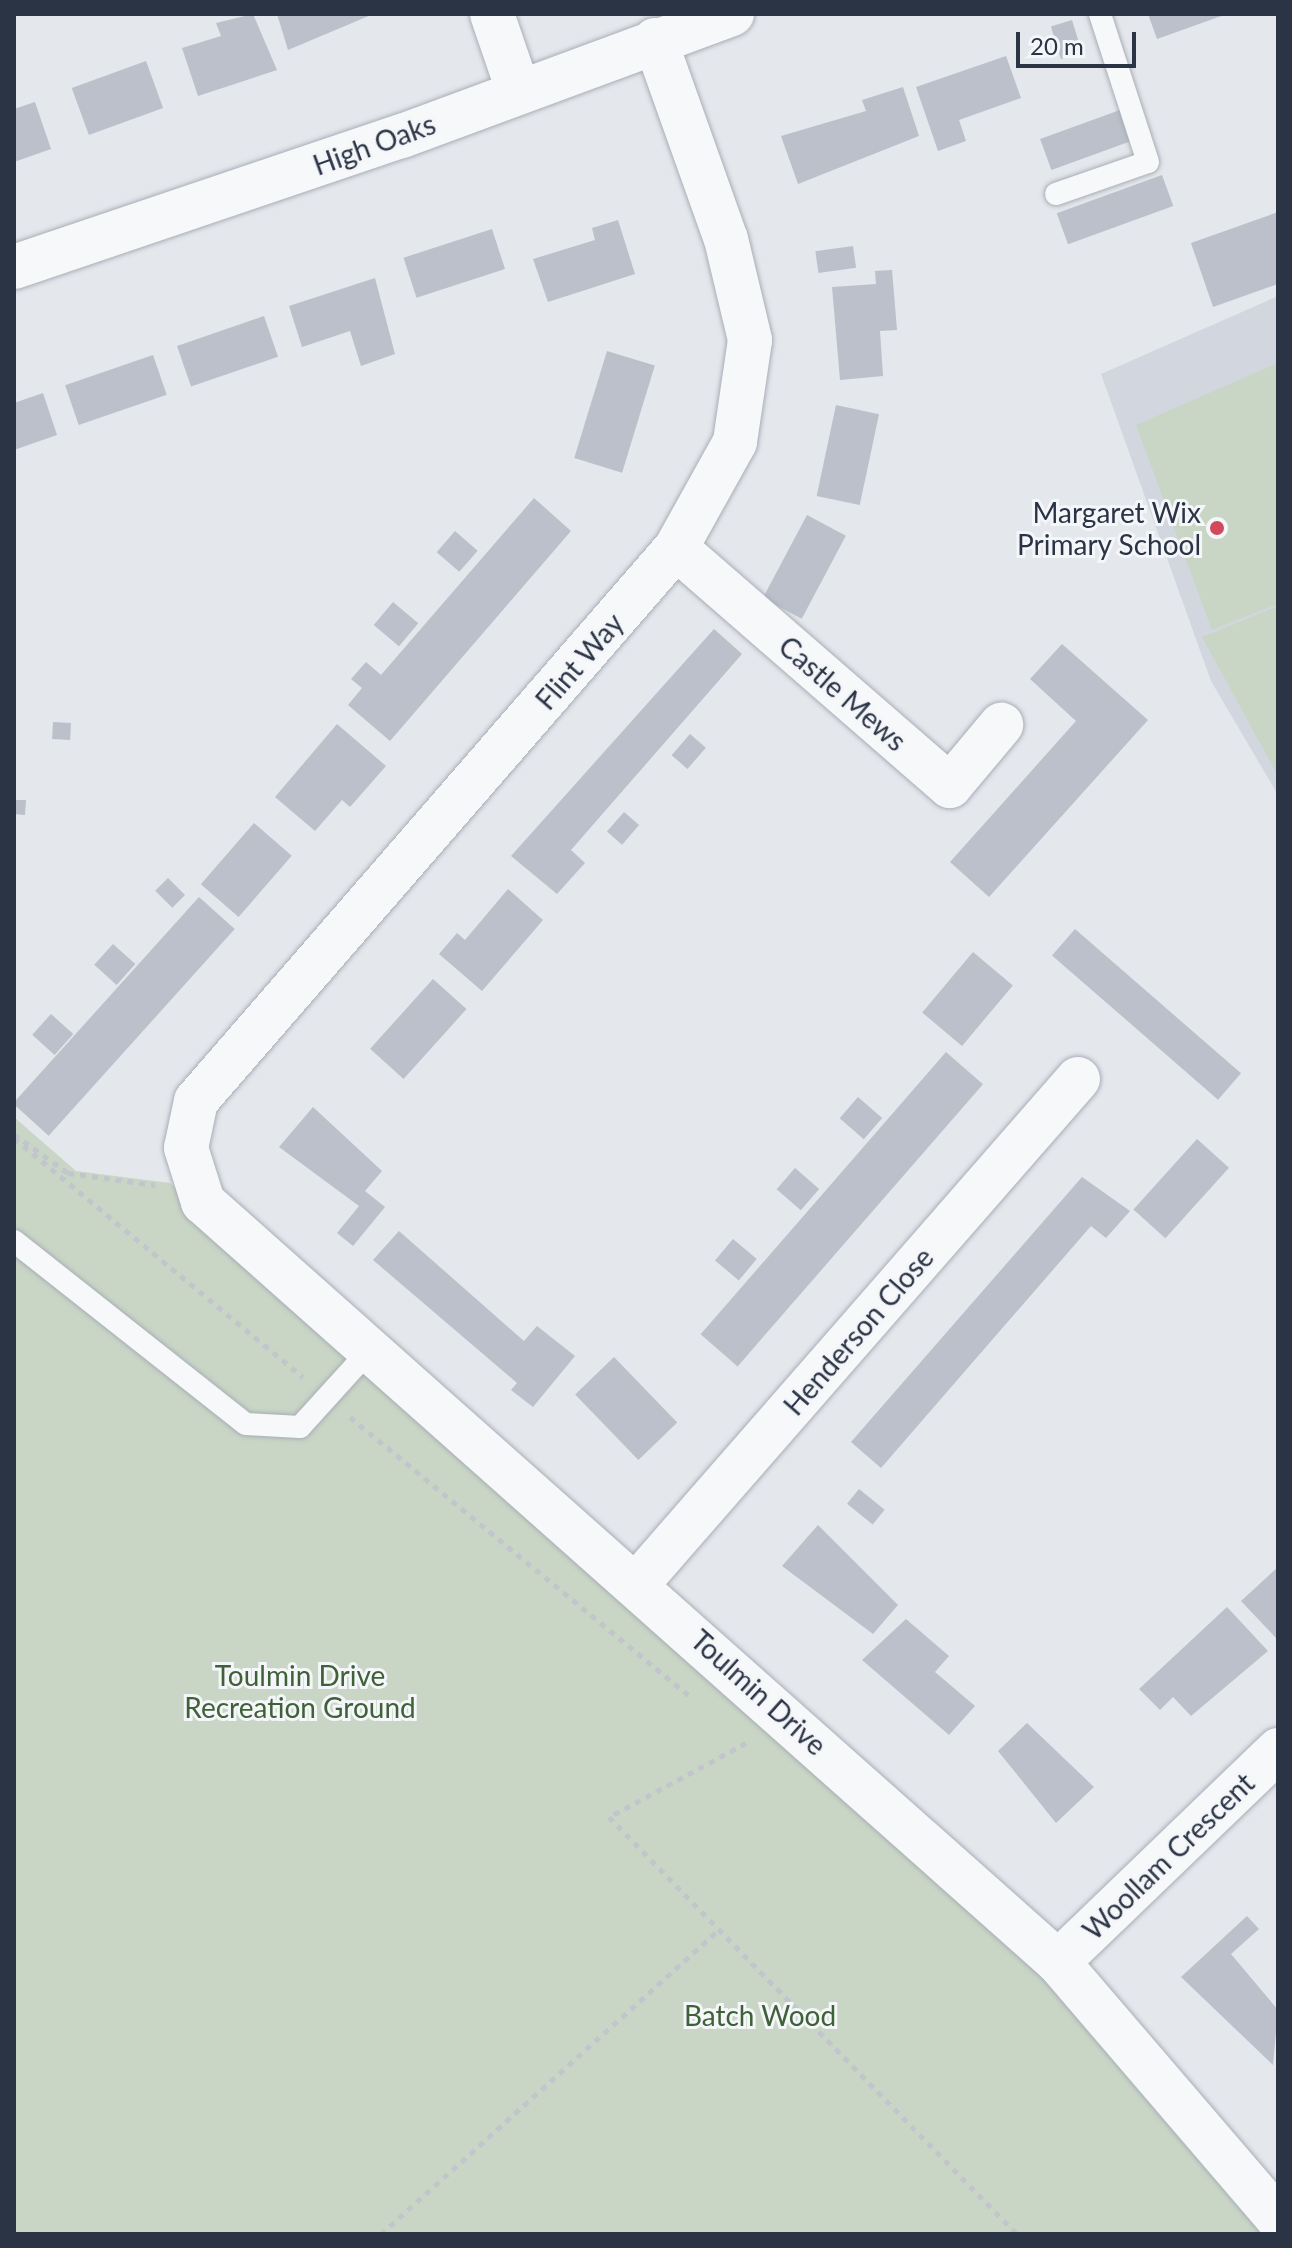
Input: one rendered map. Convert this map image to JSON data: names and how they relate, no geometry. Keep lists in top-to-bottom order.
{
  "streets": {
    "street": [
      "High Oaks",
      "Flint Way",
      "Castle Mews",
      "Henderson Close",
      "Toulmin Drive",
      "Woollam Crescent"
    ]
  },
  "crossings": [
    ["High Oaks", "Flint Way"],
    ["Flint Way", "Castle Mews"],
    ["Flint Way", "Toulmin Drive"],
    ["Henderson Close", "Toulmin Drive"],
    ["Toulmin Drive", "Woollam Crescent"]
  ],
  "parks": ["Toulmin Drive Recreation Ground", "Batch Wood"],
  "places": ["Margaret Wix Primary School"],
  "scale_bar": "20 m"
}
